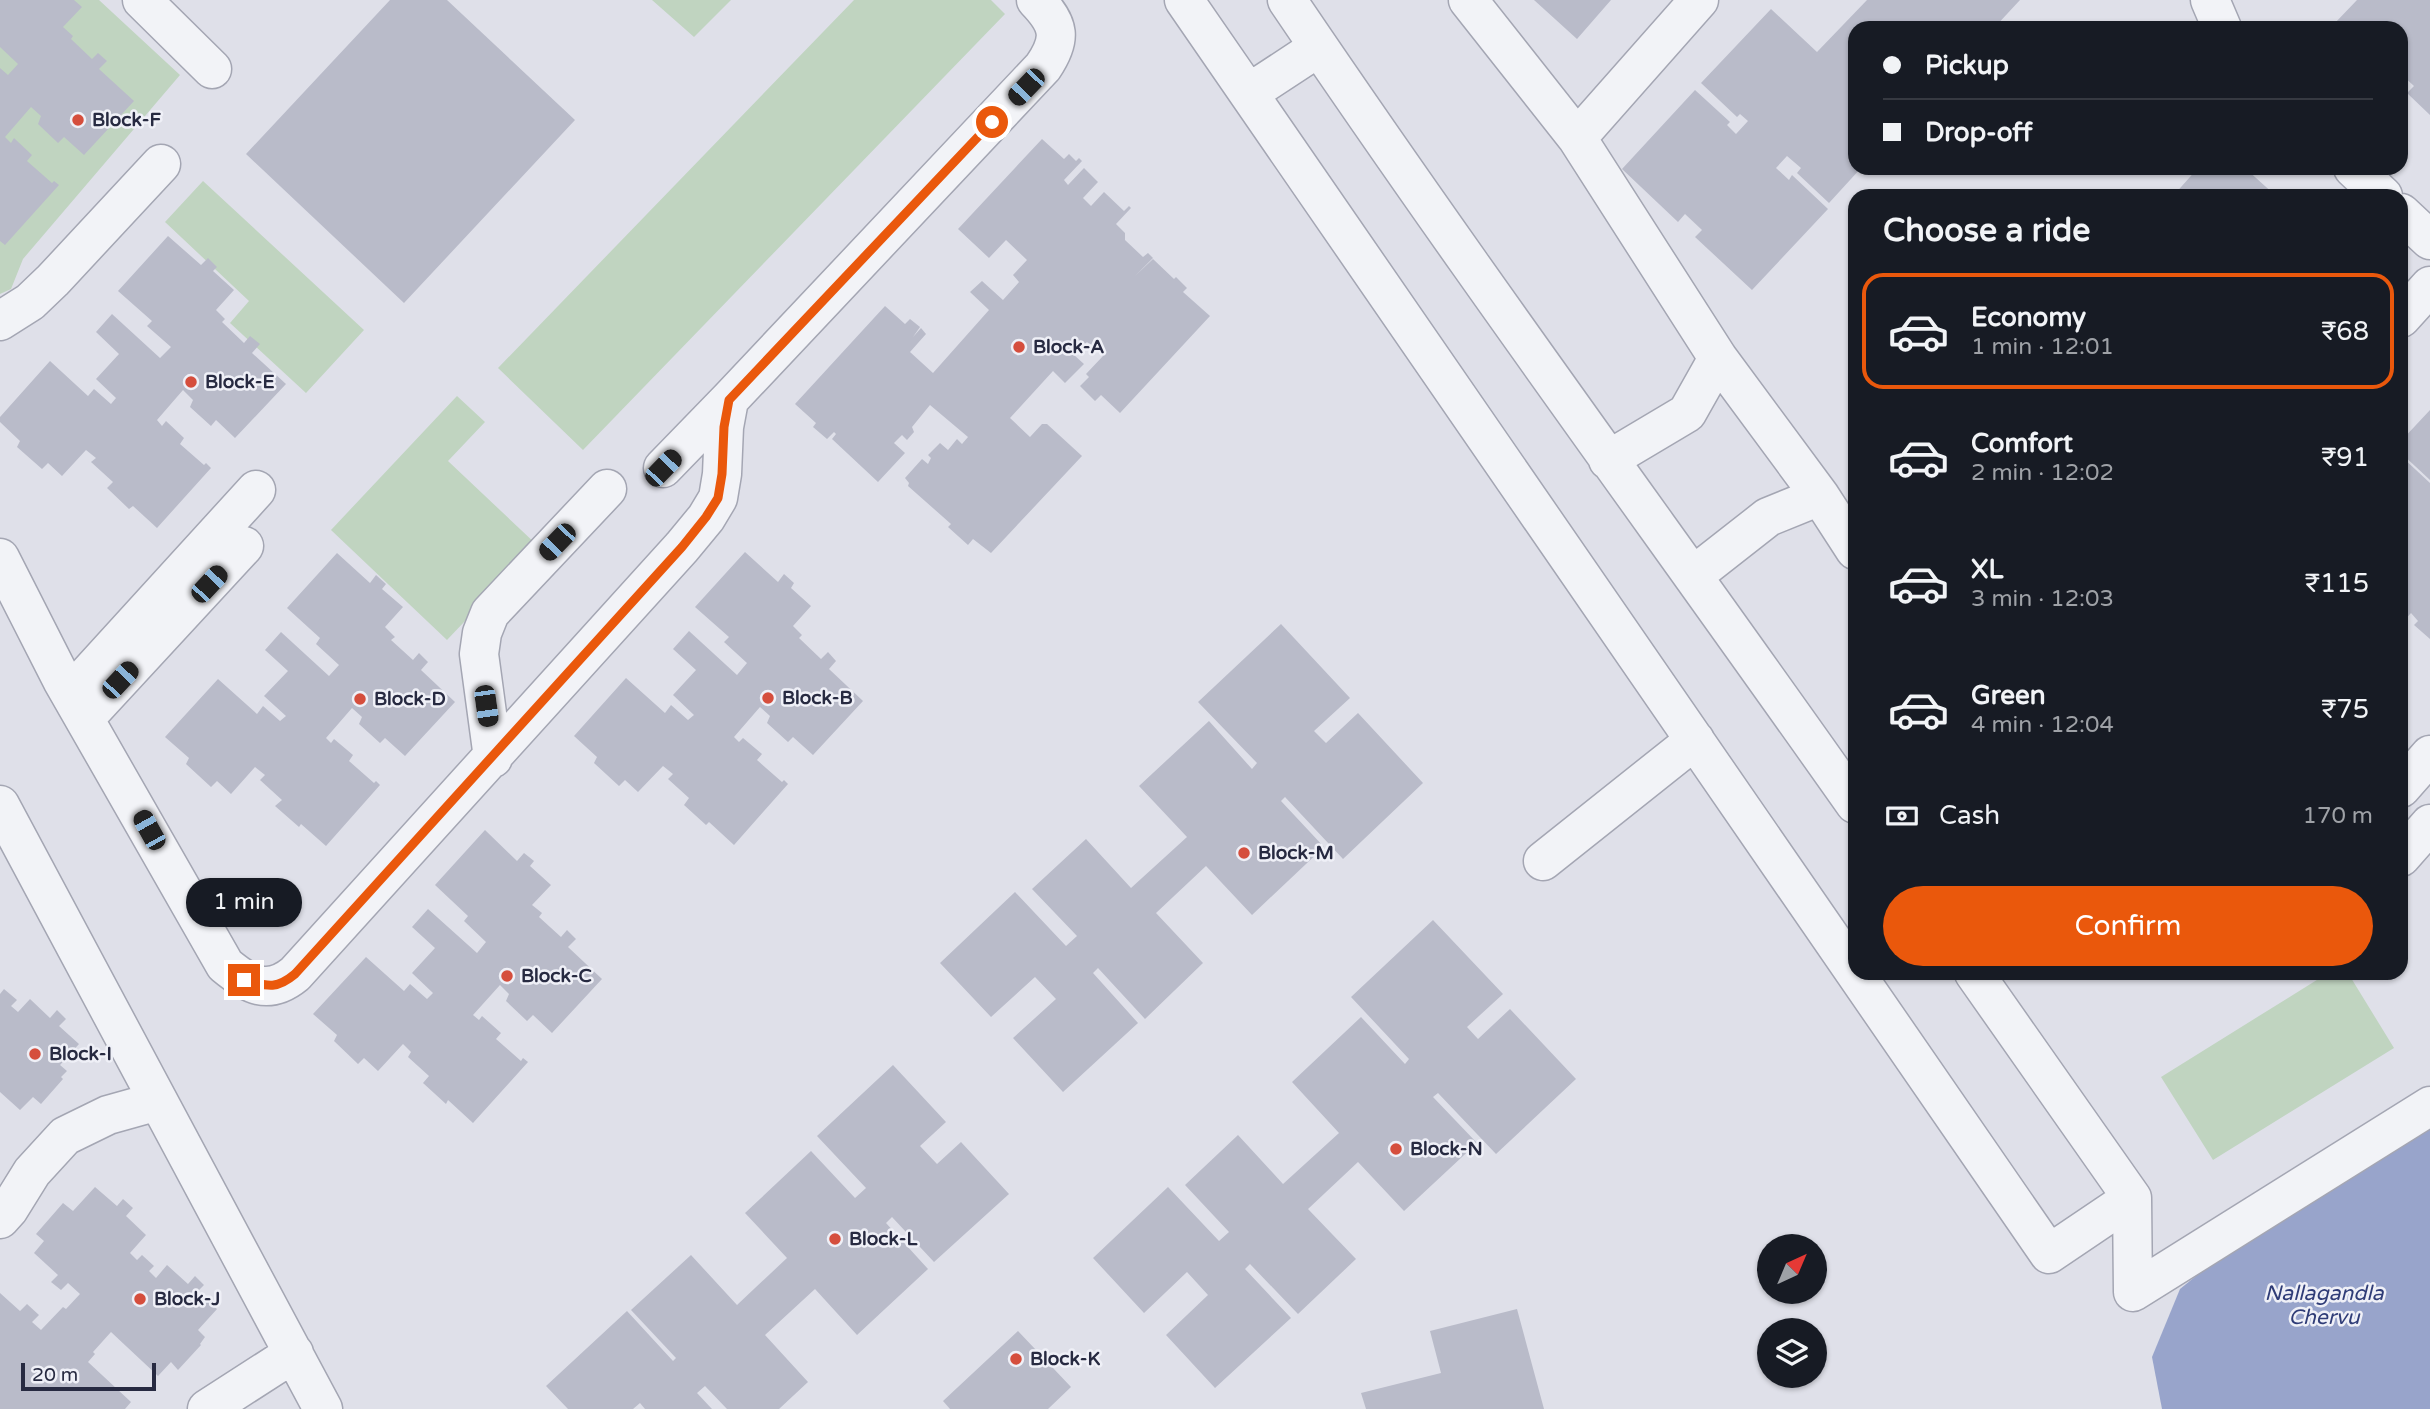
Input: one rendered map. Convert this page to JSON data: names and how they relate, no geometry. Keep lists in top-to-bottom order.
{
  "water": ["Nallagandla Chervu"],
  "places": [
    "Block-F",
    "Block-A",
    "Block-E",
    "Block-B",
    "Block-D",
    "Block-M",
    "Block-C",
    "Block-I",
    "Block-N",
    "Block-L",
    "Block-J",
    "Block-K"
  ],
  "scale_bar": "20 m",
  "north": "top right",
  "page": {
    "banner": ["Pickup", "Drop-off"],
    "heading": "Choose a ride",
    "list": [
      {
        "name": "Economy",
        "note": "1 min · 12:01",
        "value": "₹68"
      },
      {
        "name": "Comfort",
        "note": "2 min · 12:02",
        "value": "₹91"
      },
      {
        "name": "XL",
        "note": "3 min · 12:03",
        "value": "₹115"
      },
      {
        "name": "Green",
        "note": "4 min · 12:04",
        "value": "₹75"
      }
    ],
    "pay": ["Cash", "170 m"],
    "buttons": "Confirm",
    "bubble": "1 min",
    "scale": "20 m"
  }
}
